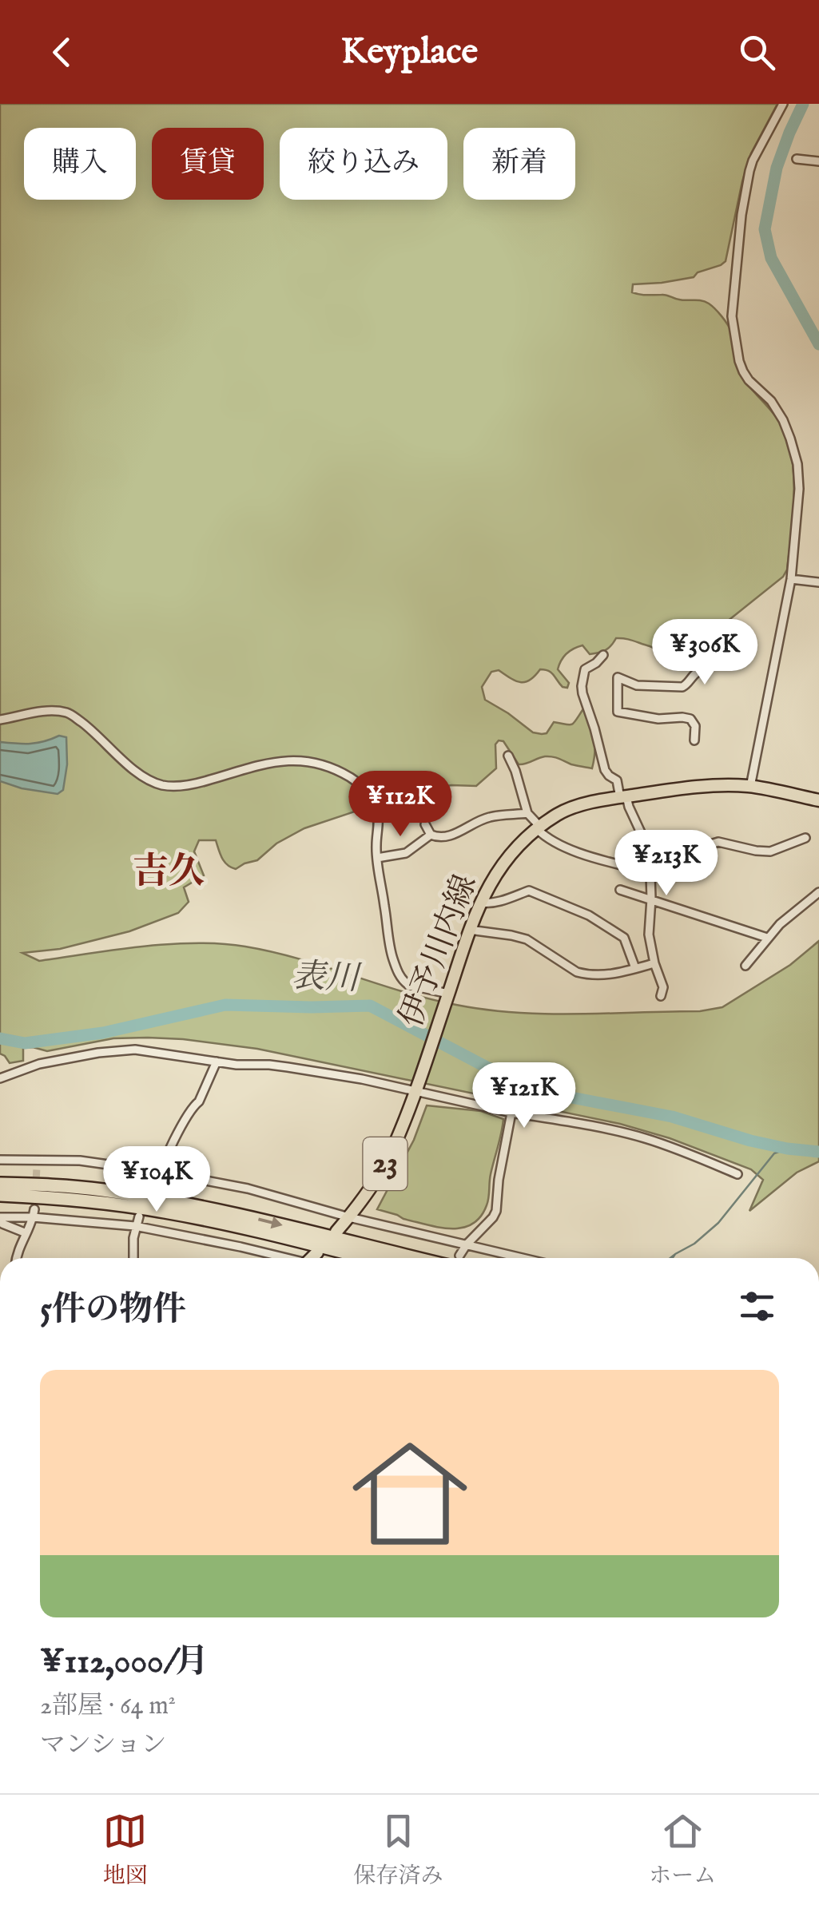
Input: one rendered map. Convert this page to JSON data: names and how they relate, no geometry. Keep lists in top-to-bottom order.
{
  "streets": {
    "main road": ["伊予川内線", "23"]
  },
  "districts": ["吉久"],
  "water": ["表川"],
  "page": {
    "header": "Keyplace",
    "chip": [
      "購入",
      "賃貸",
      "絞り込み",
      "新着"
    ],
    "price": [
      "¥306K",
      "¥112K",
      "¥213K",
      "¥121K",
      "¥104K"
    ],
    "heading": "5件の物件",
    "list": [
      {
        "name": "¥112,000/月",
        "note": "2部屋 · 64 m² · マンション"
      }
    ],
    "tabs": ["地図", "保存済み", "ホーム"]
  }
}
